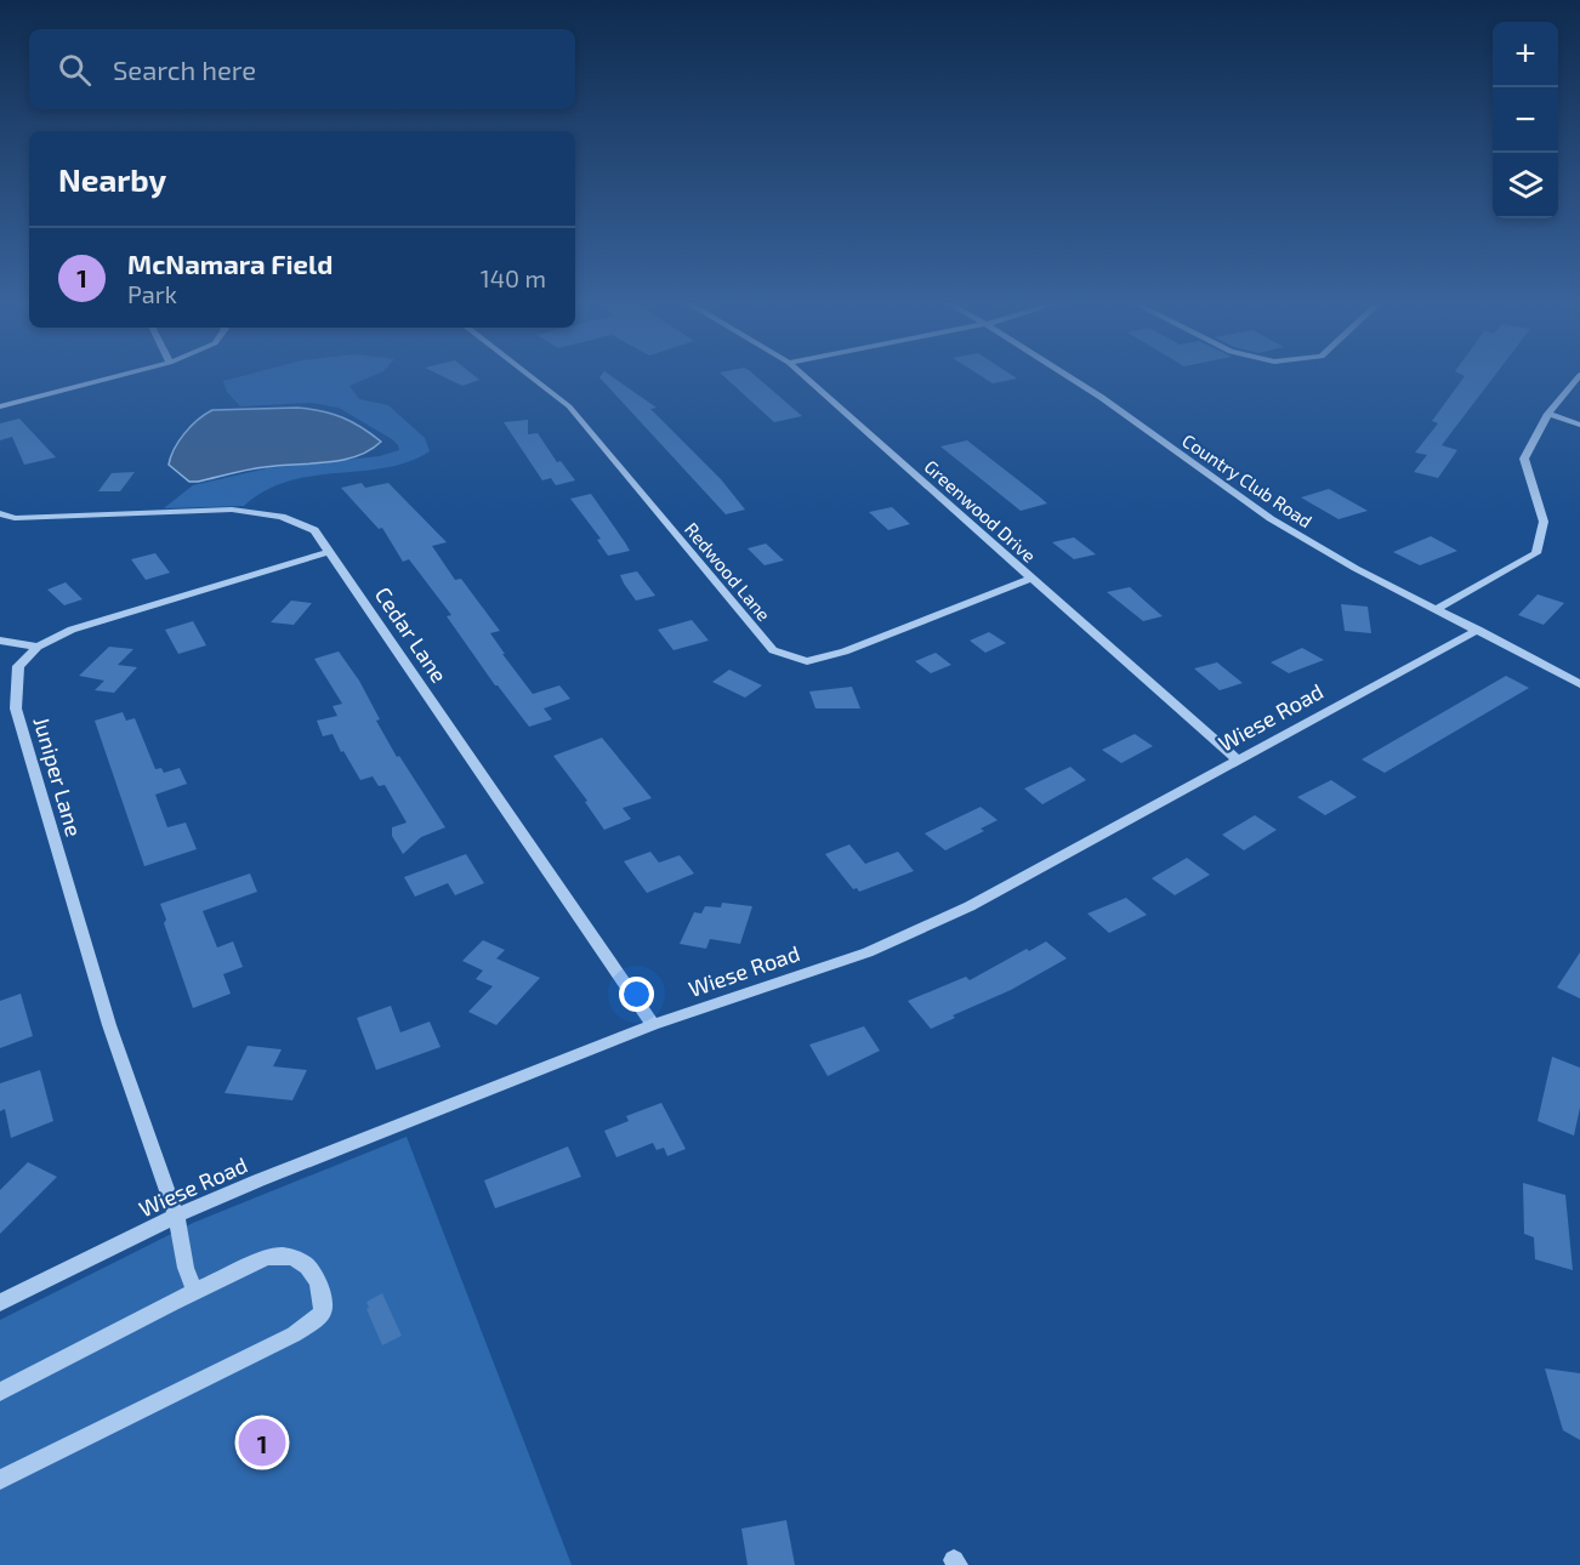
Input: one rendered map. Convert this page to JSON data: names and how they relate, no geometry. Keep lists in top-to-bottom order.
{
  "streets": {
    "street": [
      "Country Club Road",
      "Greenwood Drive",
      "Redwood Lane",
      "Cedar Lane",
      "Wiese Road",
      "Juniper Lane"
    ]
  },
  "crossings": [
    ["Country Club Road", "Wiese Road"],
    ["Greenwood Drive", "Redwood Lane"],
    ["Greenwood Drive", "Wiese Road"],
    ["Cedar Lane", "Wiese Road"],
    ["Cedar Lane", "Juniper Lane"],
    ["Wiese Road", "Juniper Lane"]
  ],
  "page": {
    "map_buttons": ["+", "−"],
    "search": "Search here",
    "heading": "Nearby",
    "list": [
      {
        "mark": "1",
        "name": "McNamara Field",
        "note": "Park",
        "value": "140 m"
      }
    ],
    "pins": "1"
  }
}
